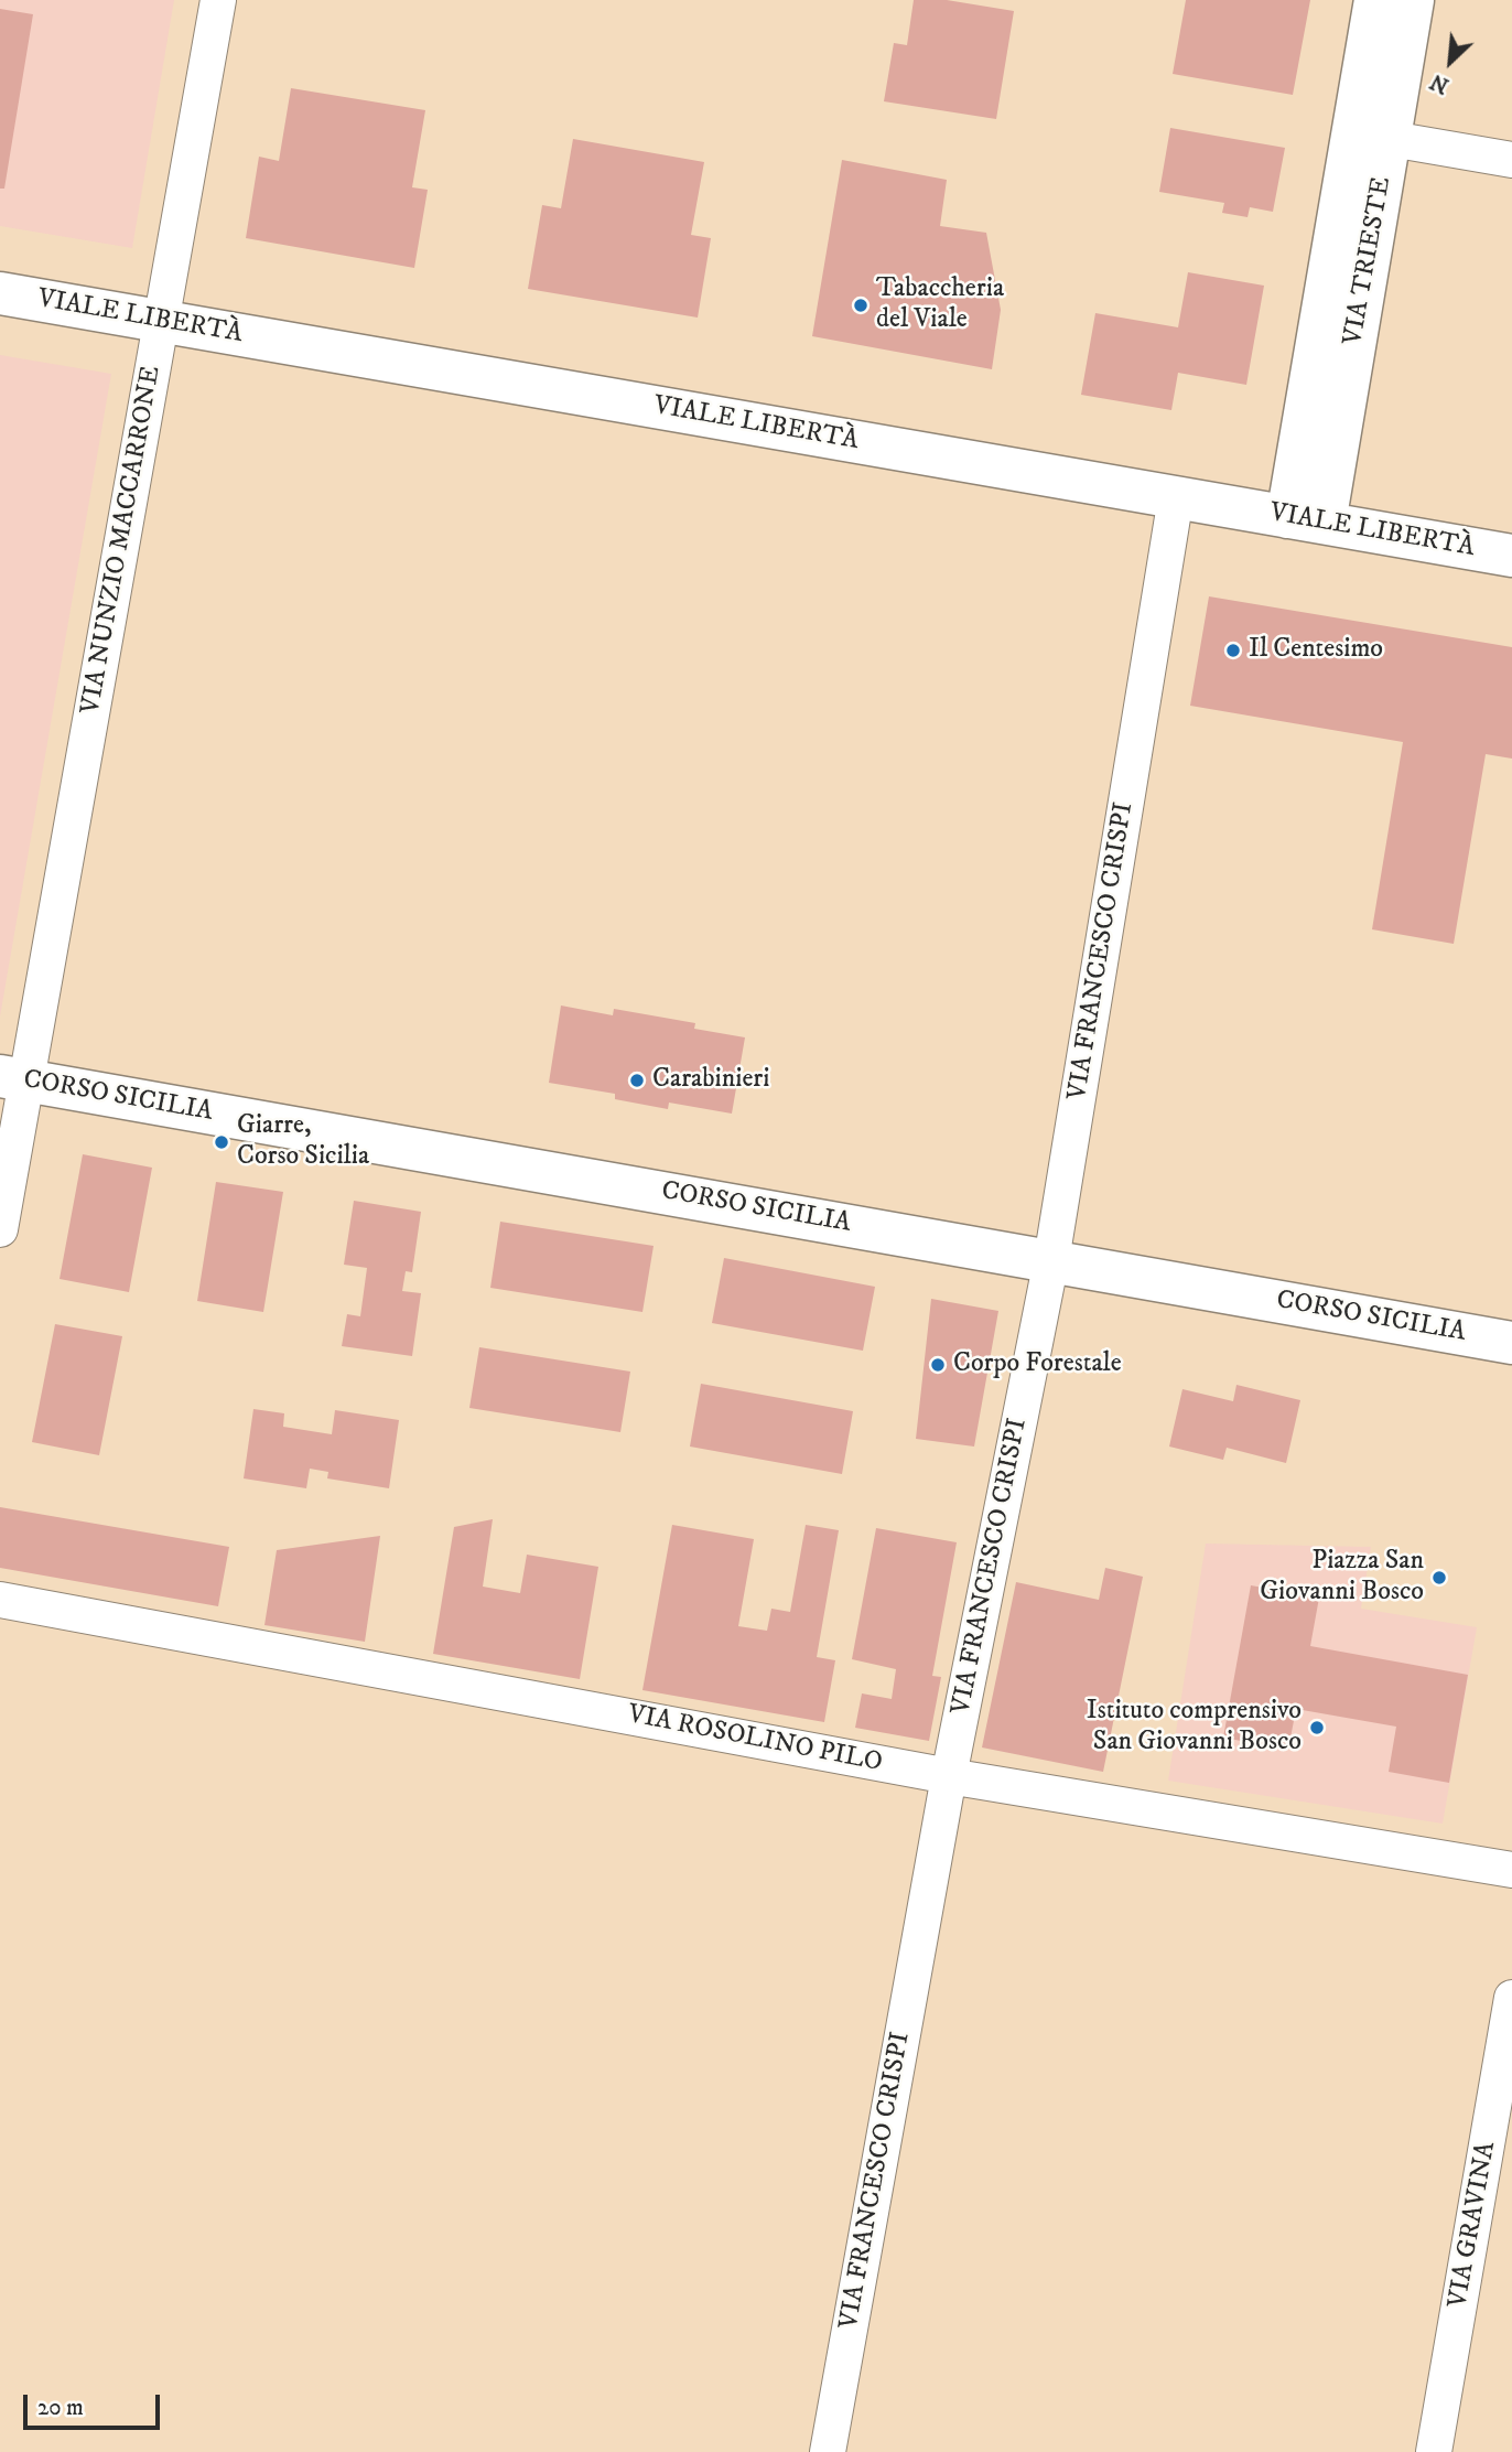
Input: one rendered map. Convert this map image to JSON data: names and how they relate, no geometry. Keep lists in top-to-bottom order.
{
  "streets": {
    "street": [
      "VIA TRIESTE",
      "VIALE LIBERTÀ",
      "VIA NUNZIO MACCARRONE",
      "VIA FRANCESCO CRISPI",
      "CORSO SICILIA",
      "VIA ROSOLINO PILO",
      "VIA GRAVINA"
    ]
  },
  "crossings": [
    ["VIA TRIESTE", "VIALE LIBERTÀ"],
    ["VIALE LIBERTÀ", "VIA NUNZIO MACCARRONE"],
    ["VIALE LIBERTÀ", "VIA FRANCESCO CRISPI"],
    ["VIA NUNZIO MACCARRONE", "CORSO SICILIA"],
    ["VIA FRANCESCO CRISPI", "CORSO SICILIA"],
    ["VIA FRANCESCO CRISPI", "VIA ROSOLINO PILO"]
  ],
  "places": [
    "Tabaccheria del Viale",
    "Il Centesimo",
    "Carabinieri",
    "Giarre, Corso Sicilia",
    "Corpo Forestale",
    "Piazza San Giovanni Bosco",
    "Istituto comprensivo San Giovanni Bosco"
  ],
  "scale_bar": "20 m",
  "north": "bottom left"
}
